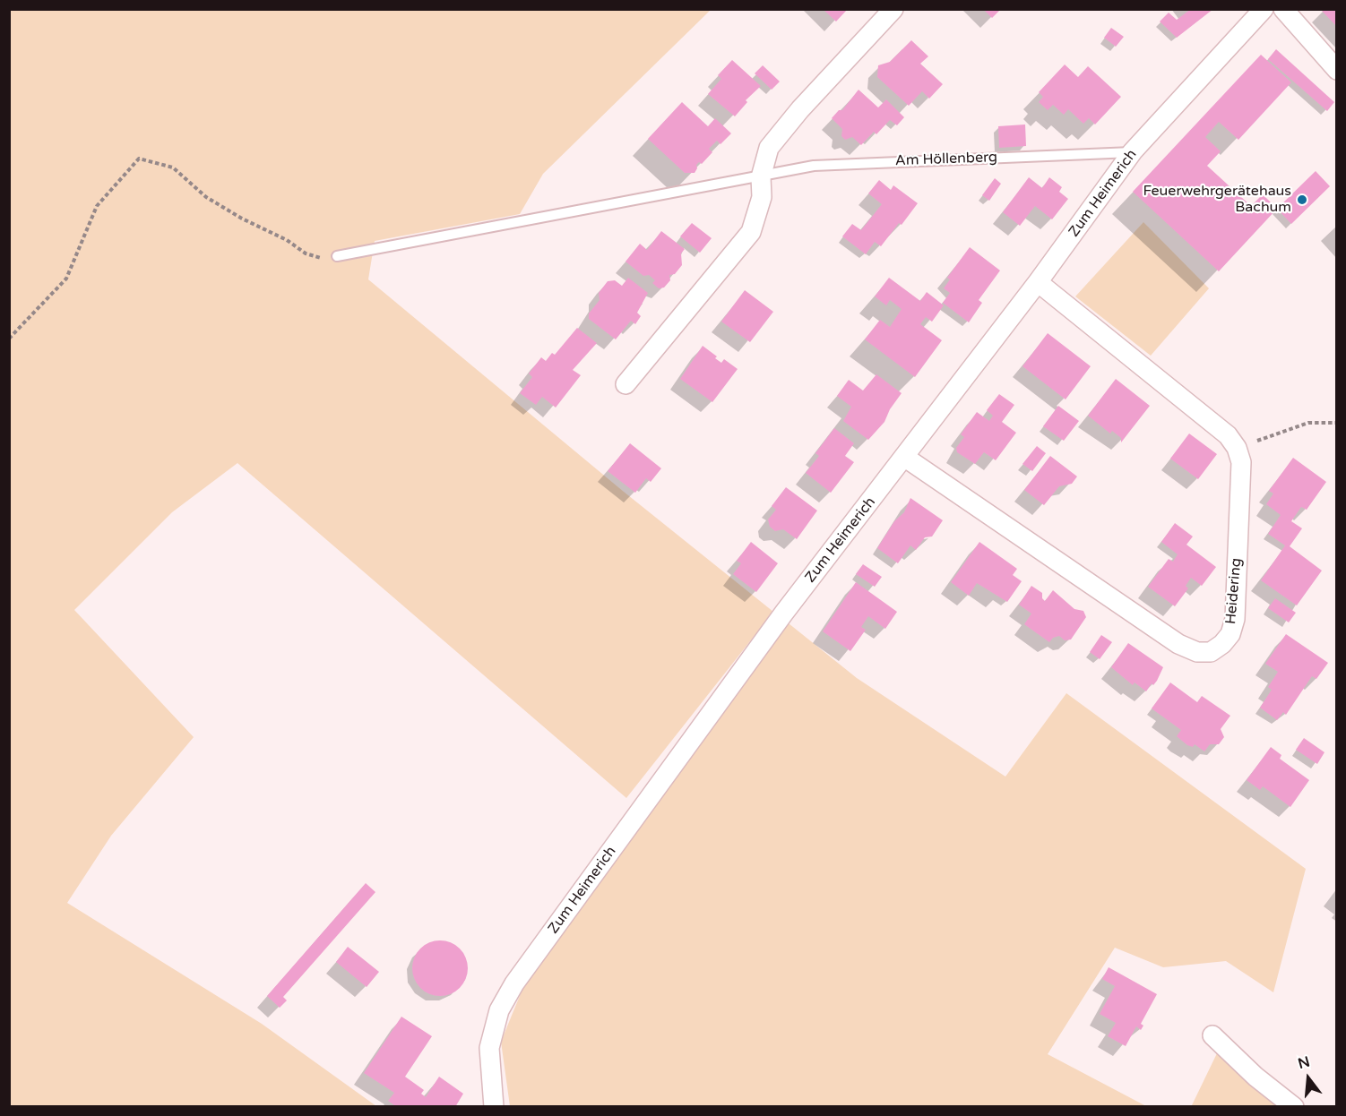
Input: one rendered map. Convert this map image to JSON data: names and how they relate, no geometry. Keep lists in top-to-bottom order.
{
  "streets": {
    "street": ["Zum Heimerich", "Heidering"],
    "lane": ["Am Höllenberg"]
  },
  "crossings": [
    ["Am Höllenberg", "Zum Heimerich"],
    ["Zum Heimerich", "Heidering"]
  ],
  "places": ["Feuerwehrgerätehaus Bachum"],
  "north": "top"
}
